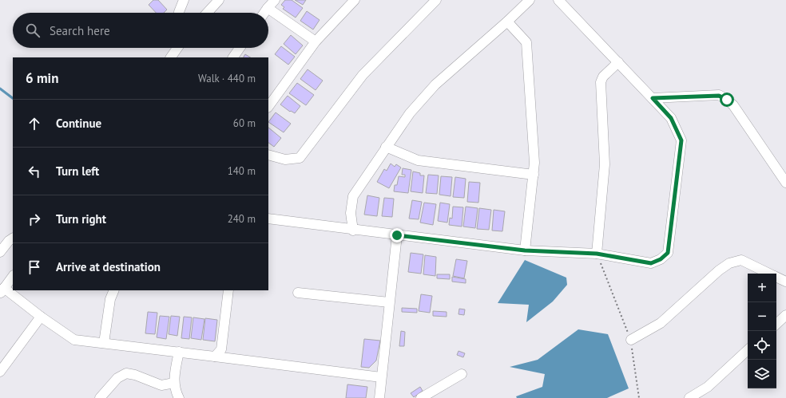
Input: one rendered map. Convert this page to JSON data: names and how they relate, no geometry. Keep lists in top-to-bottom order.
{
  "page": {
    "search": "Search here",
    "heading": ["6 min", "Walk · 440 m"],
    "list": [
      ["Continue", "60 m"],
      ["Turn left", "140 m"],
      ["Turn right", "240 m"],
      "Arrive at destination"
    ],
    "map_buttons": ["+", "−"]
  }
}
